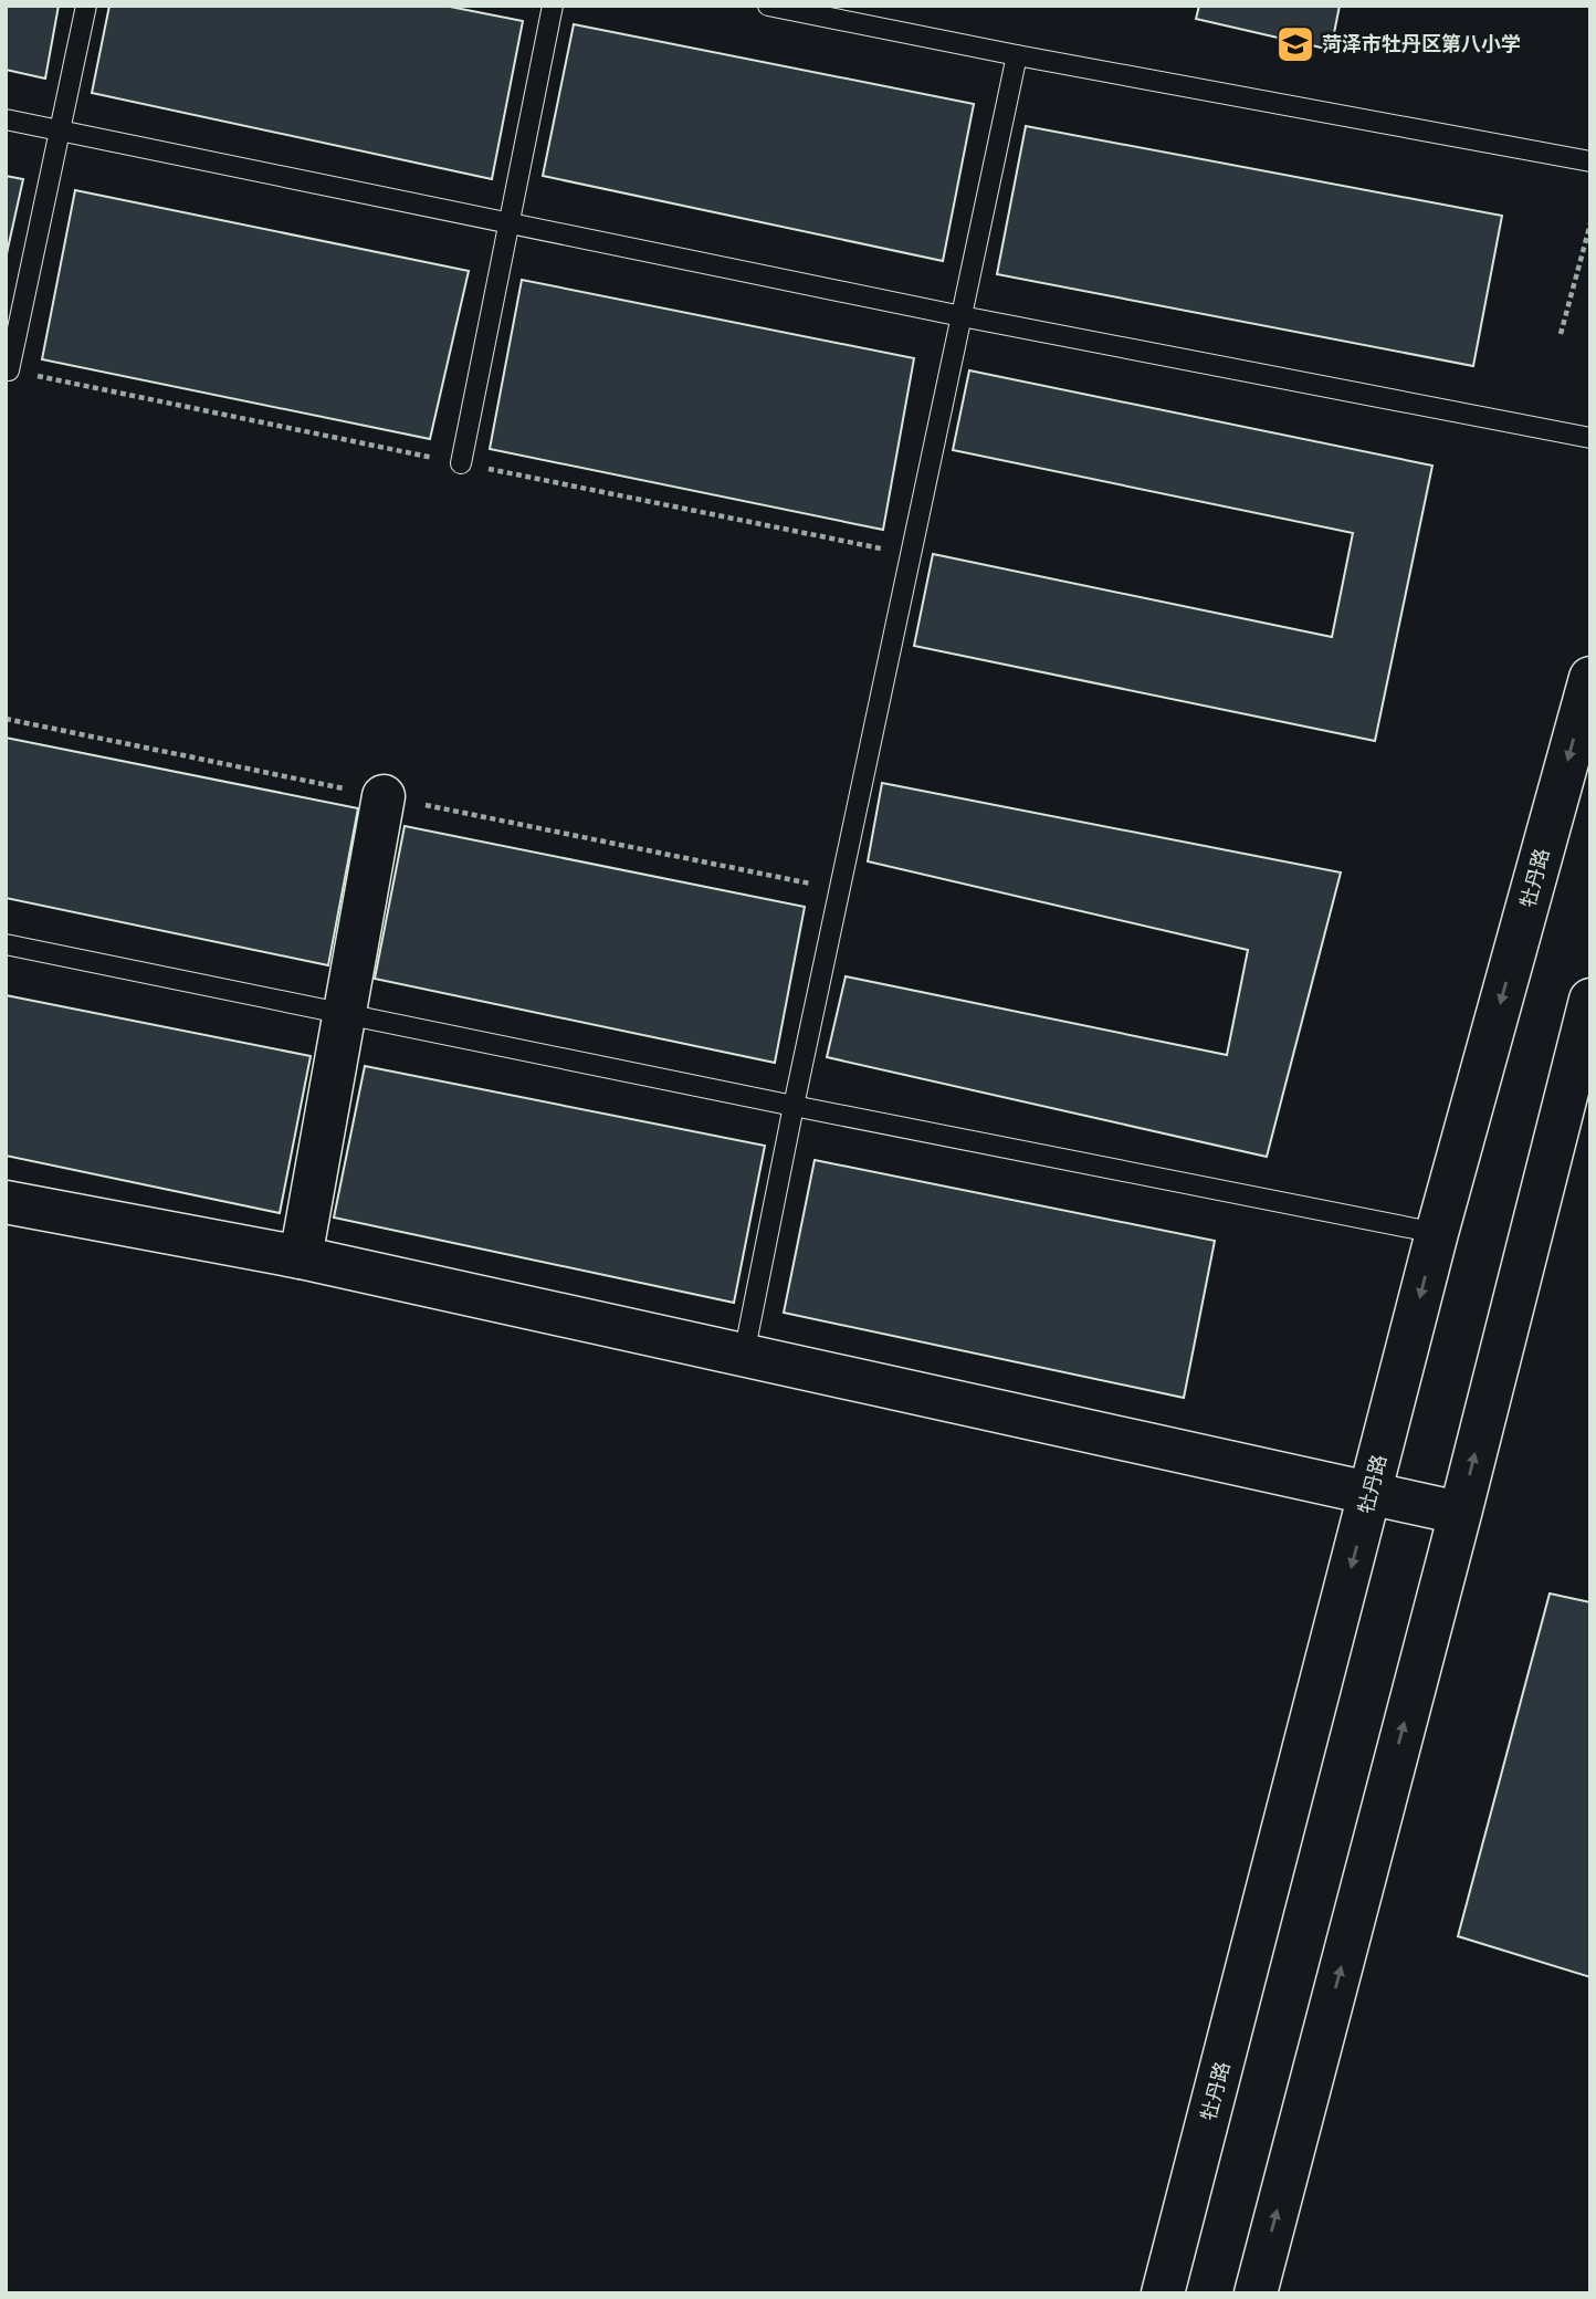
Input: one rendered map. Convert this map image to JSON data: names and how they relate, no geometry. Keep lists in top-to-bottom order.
{
  "streets": {
    "main road": ["牡丹路"]
  },
  "places": {
    "school or university": ["菏泽市牡丹区第八小学"]
  }
}
